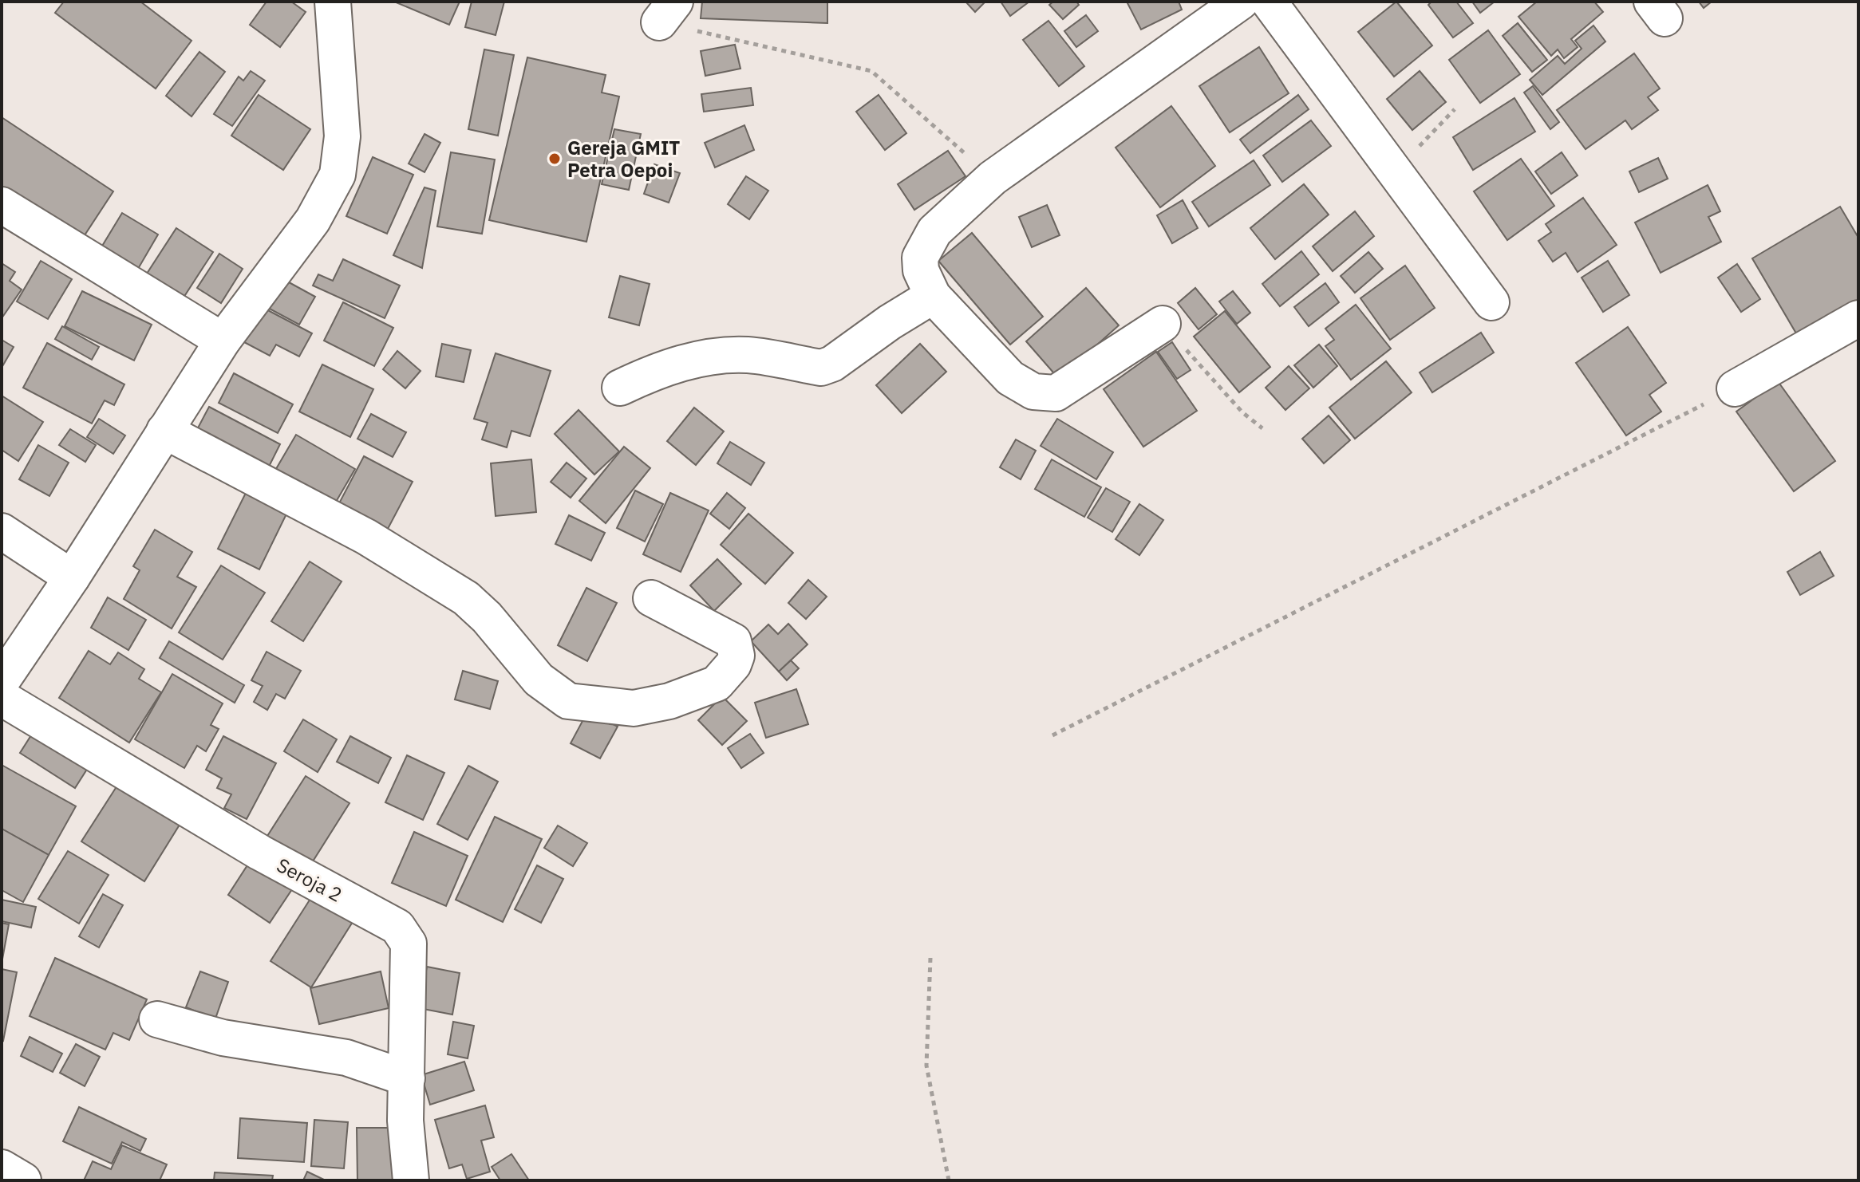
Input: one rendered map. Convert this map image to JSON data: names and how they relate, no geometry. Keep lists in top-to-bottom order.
{
  "streets": {
    "street": ["Seroja 2"]
  },
  "places": ["Gereja GMIT Petra Oepoi"]
}
